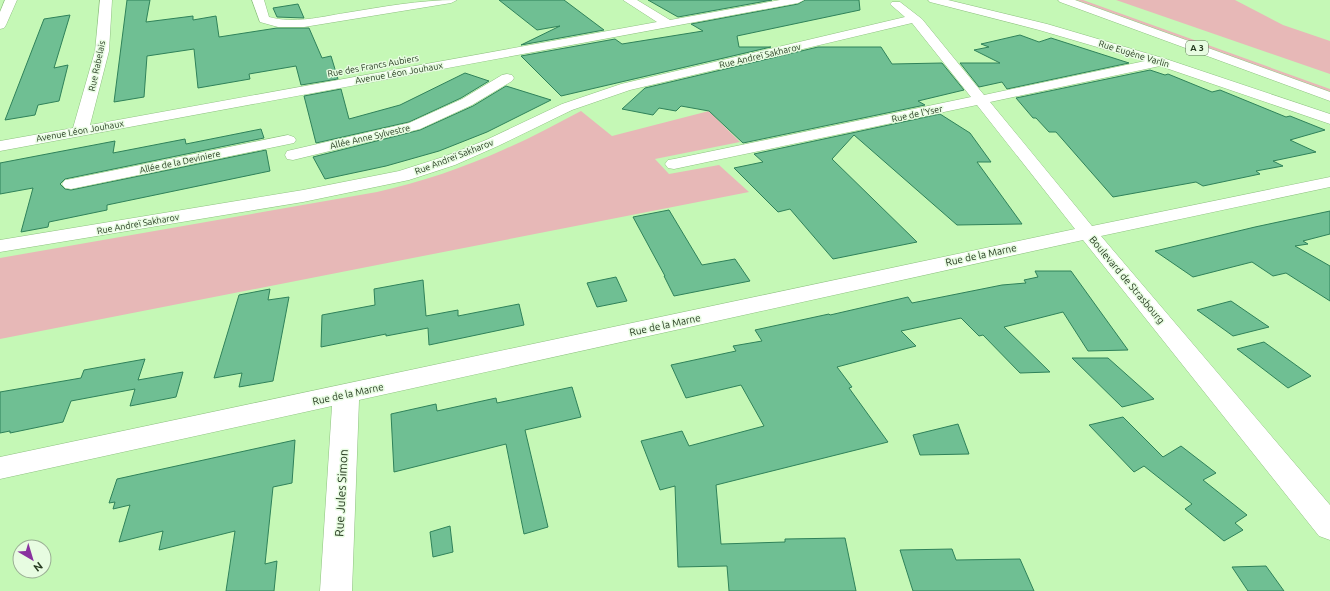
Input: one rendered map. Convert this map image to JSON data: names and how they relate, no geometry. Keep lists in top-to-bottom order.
{
  "streets": {
    "main road": [
      "A 3",
      "Rue Eugène Varlin",
      "Rue Andreï Sakharov",
      "Rue Rabelais",
      "Rue des Francs Aubiers",
      "Avenue Léon Jouhaux",
      "Rue de l'Yser",
      "Allée Anne Sylvestre",
      "Allée de la Deviniere",
      "Rue de la Marne",
      "Boulevard de Strasbourg",
      "Rue Jules Simon"
    ]
  },
  "crossings": [
    ["Rue Eugène Varlin", "Rue de l'Yser"],
    ["Rue Andreï Sakharov", "Boulevard de Strasbourg"],
    ["Rue Rabelais", "Rue des Francs Aubiers"],
    ["Rue Rabelais", "Avenue Léon Jouhaux"],
    ["Rue des Francs Aubiers", "Avenue Léon Jouhaux"],
    ["Rue de l'Yser", "Boulevard de Strasbourg"],
    ["Allée Anne Sylvestre", "Allée de la Deviniere"],
    ["Rue de la Marne", "Boulevard de Strasbourg"],
    ["Rue de la Marne", "Rue Jules Simon"]
  ],
  "north": "bottom right"
}
